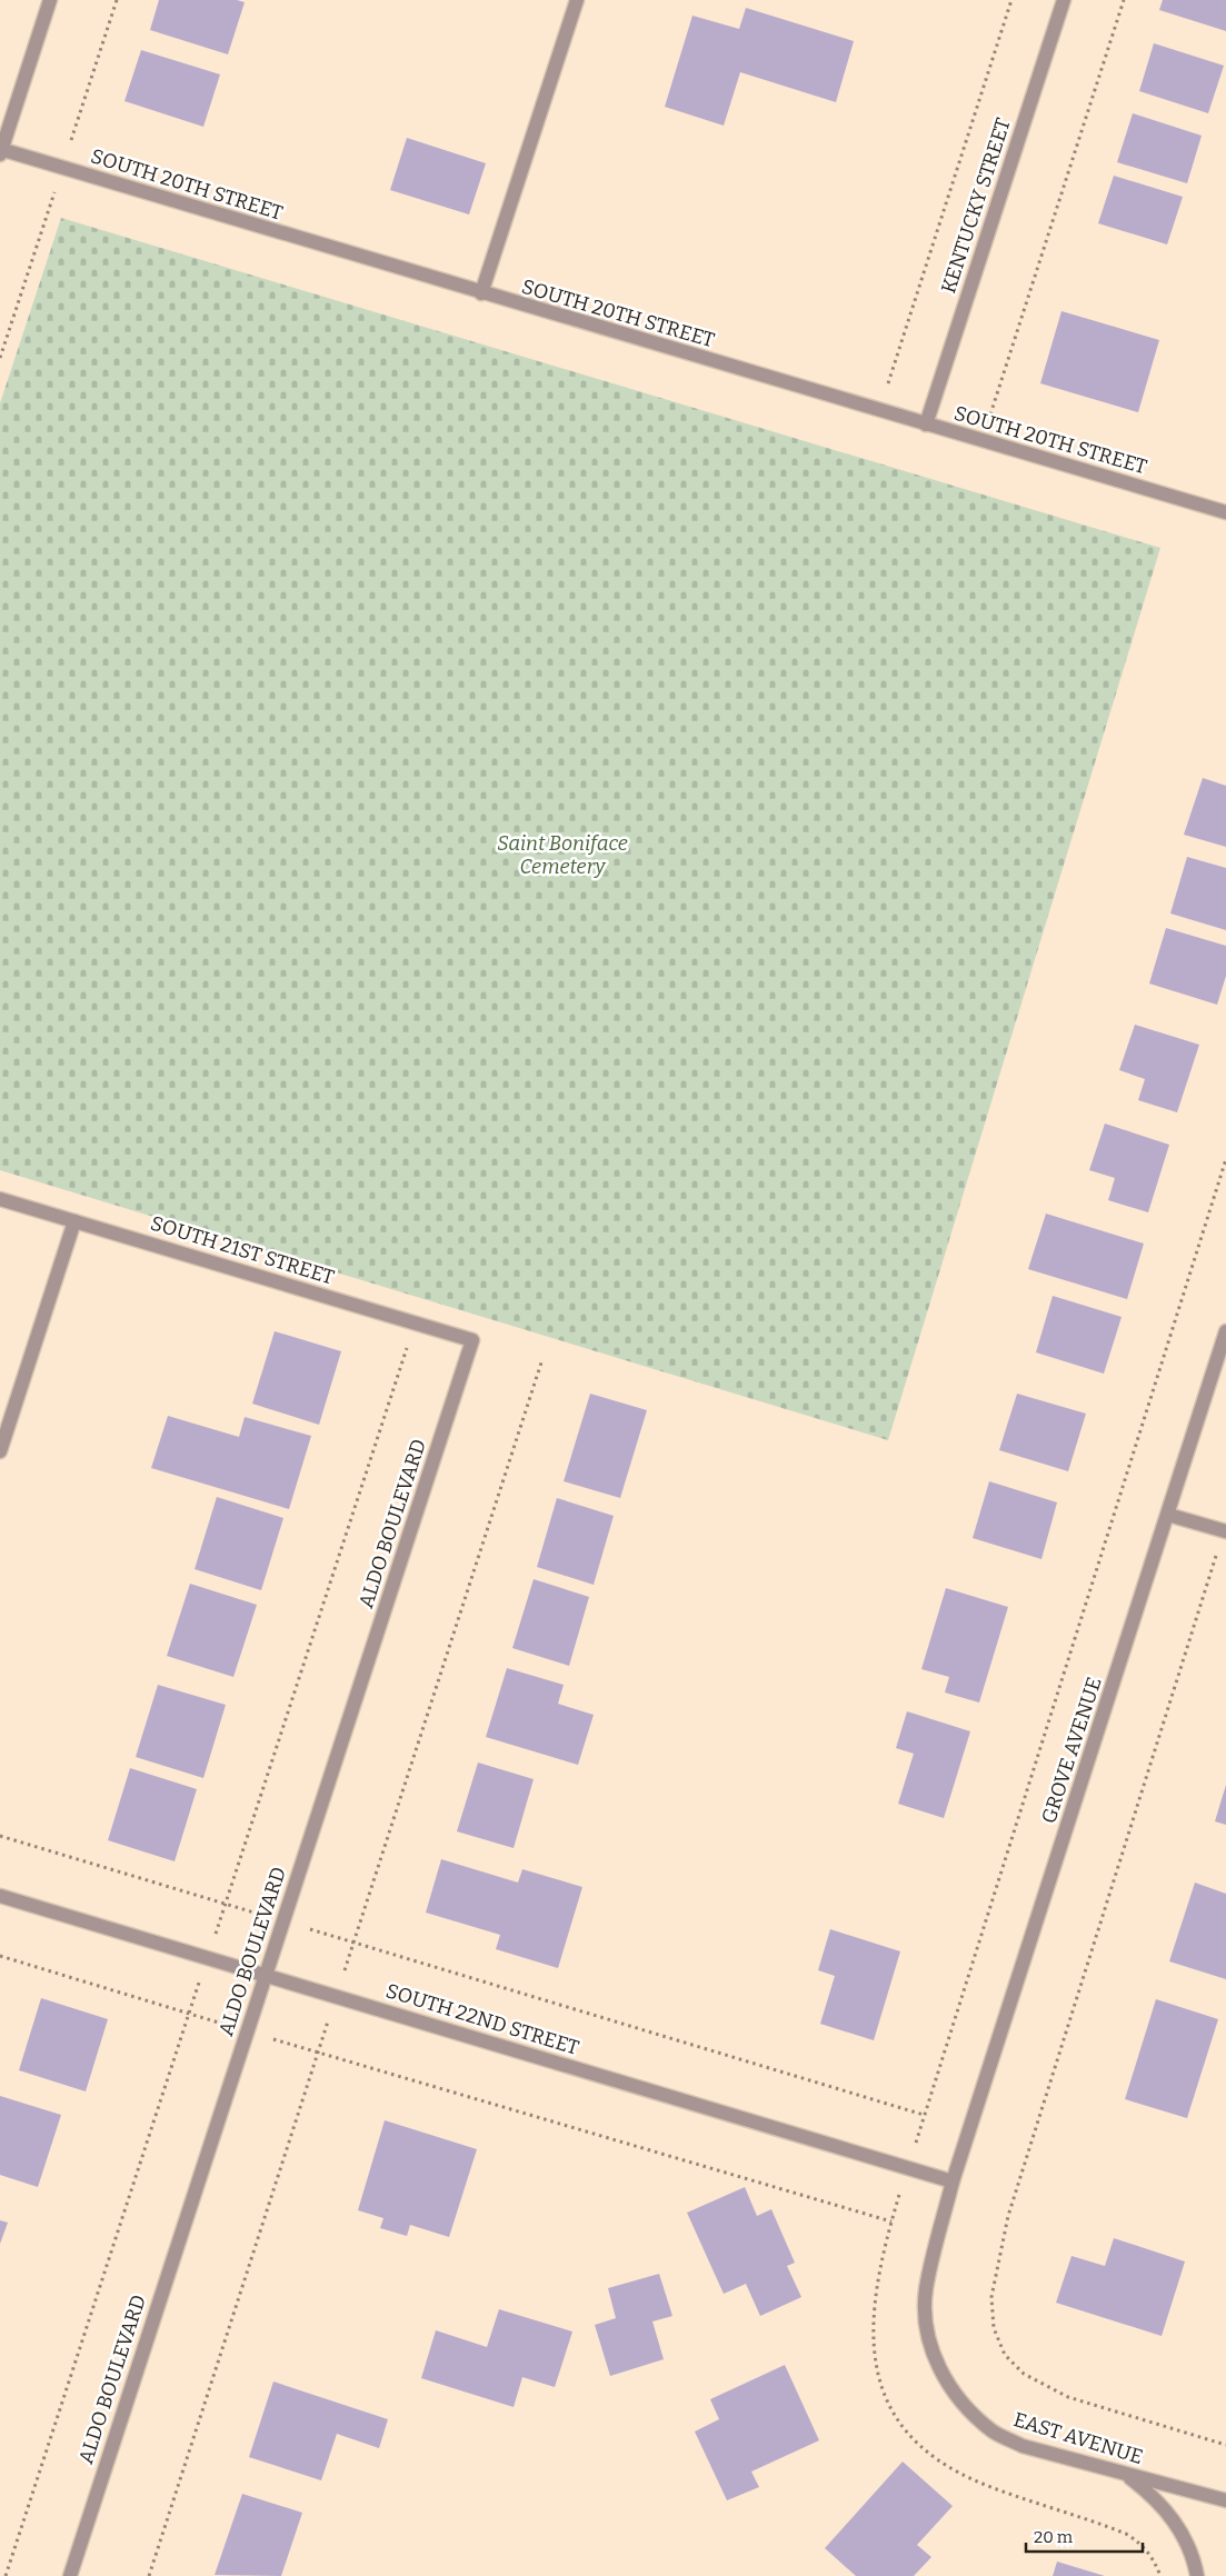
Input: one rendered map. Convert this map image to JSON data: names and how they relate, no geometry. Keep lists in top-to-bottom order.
{
  "streets": {
    "street": [
      "SOUTH 20TH STREET",
      "KENTUCKY STREET",
      "SOUTH 21ST STREET",
      "ALDO BOULEVARD",
      "GROVE AVENUE",
      "SOUTH 22ND STREET",
      "EAST AVENUE"
    ]
  },
  "crossings": [
    ["SOUTH 20TH STREET", "KENTUCKY STREET"],
    ["SOUTH 21ST STREET", "ALDO BOULEVARD"],
    ["ALDO BOULEVARD", "SOUTH 22ND STREET"],
    ["GROVE AVENUE", "SOUTH 22ND STREET"],
    ["GROVE AVENUE", "EAST AVENUE"],
    ["SOUTH 22ND STREET", "EAST AVENUE"]
  ],
  "parks": ["Saint Boniface Cemetery"],
  "scale_bar": "20 m"
}
